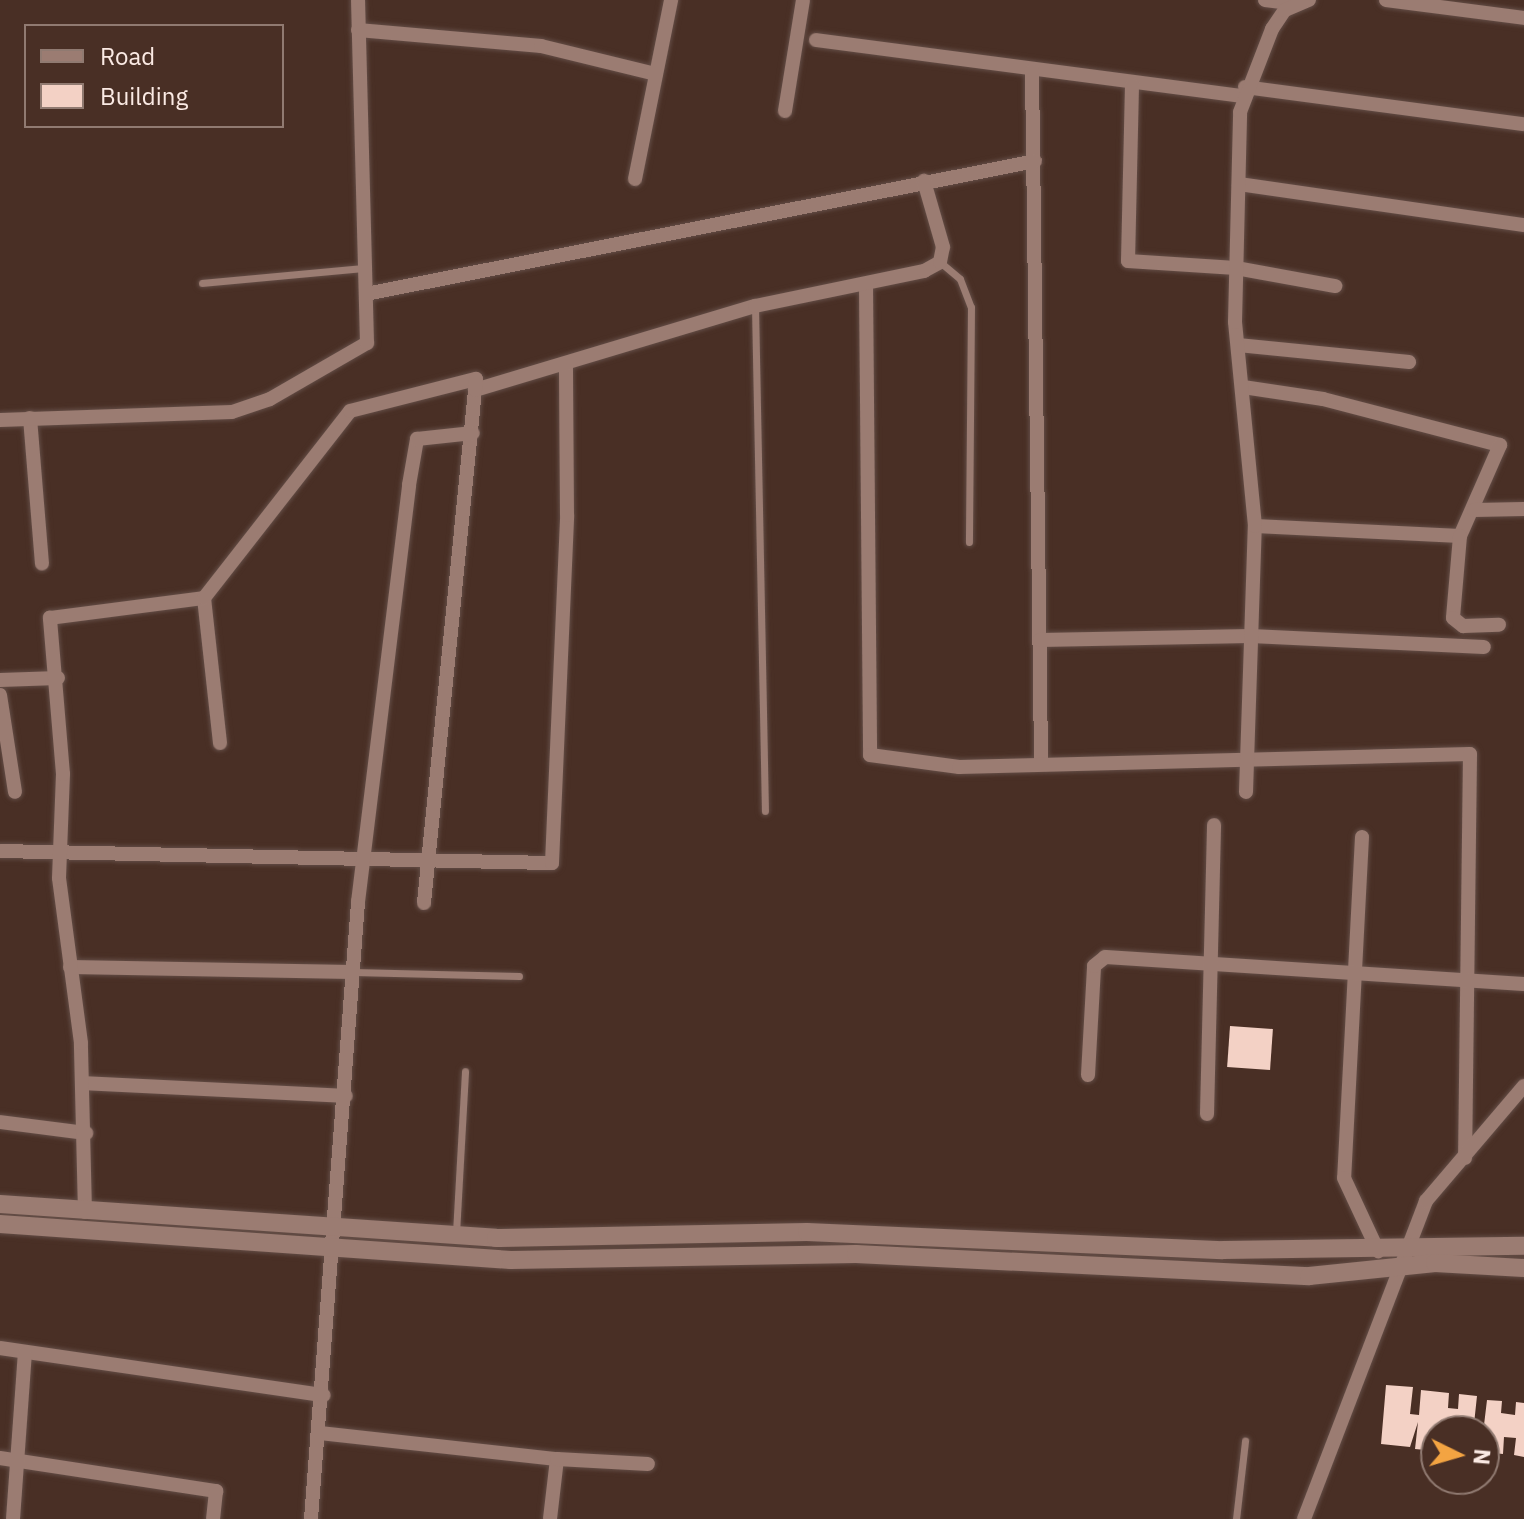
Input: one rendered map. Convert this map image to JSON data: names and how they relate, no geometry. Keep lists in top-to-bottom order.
{
  "legend": ["Road", "Building"],
  "north": "right"
}
